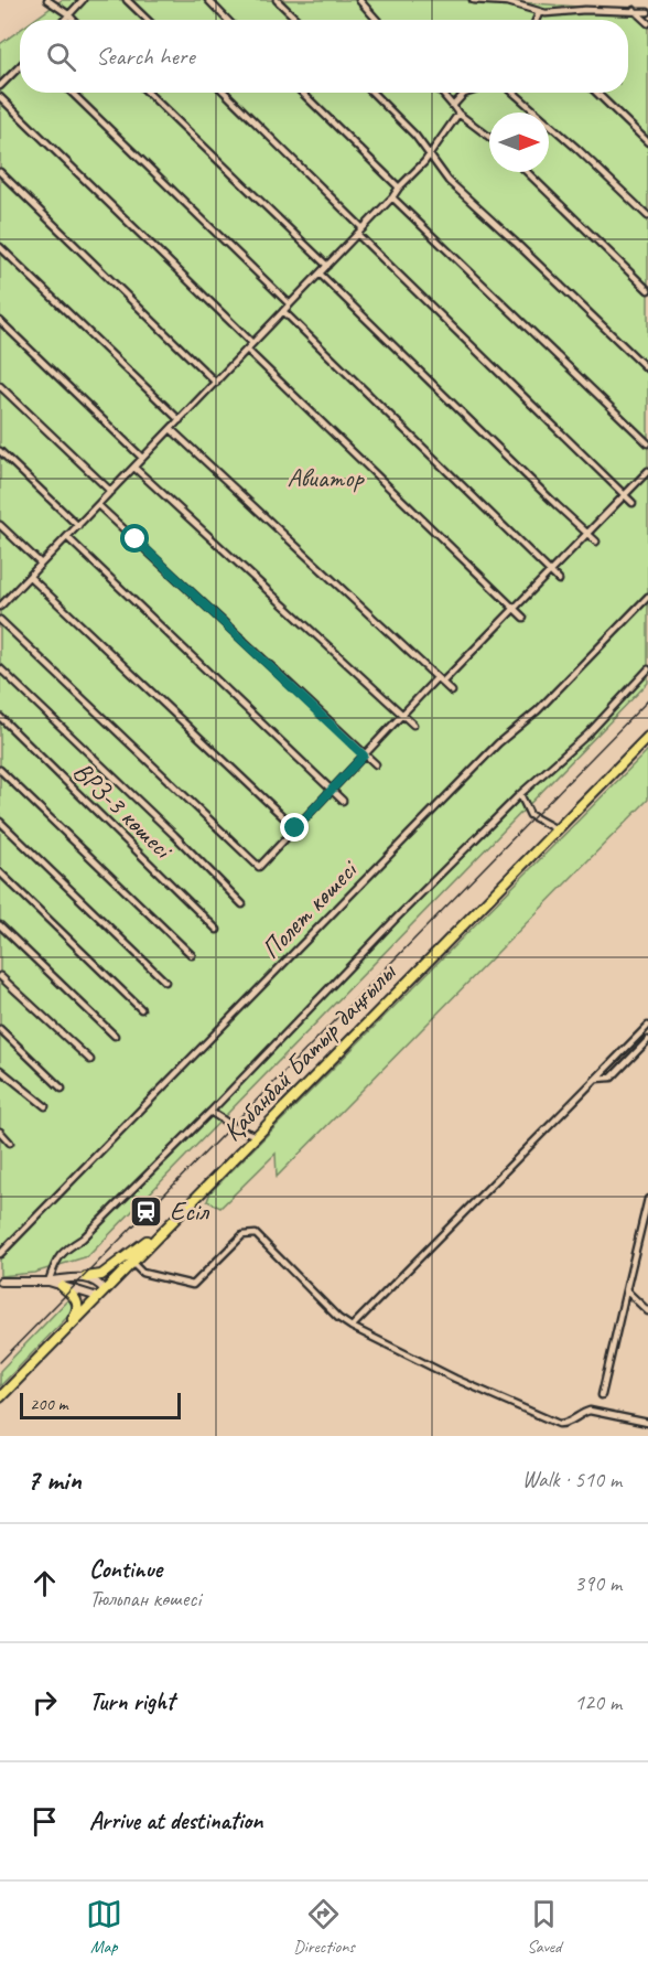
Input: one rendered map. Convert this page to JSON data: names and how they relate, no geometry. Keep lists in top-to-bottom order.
{
  "streets": {
    "main road": ["Қабанбай Батыр даңғылы"],
    "street": ["ВРЗ-3 көшесі", "Полет көшесі"]
  },
  "parks": ["Авиатор"],
  "places": {
    "station": ["Есіл"]
  },
  "scale_bar": "200 m",
  "north": "right",
  "page": {
    "search": "Search here",
    "scale": "200 m",
    "heading": ["7 min", "Walk · 510 m"],
    "list": [
      ["Continue", "Тюльпан көшесі", "390 m"],
      ["Turn right", "120 m"],
      "Arrive at destination"
    ],
    "nav": ["Map", "Directions", "Saved"]
  }
}
